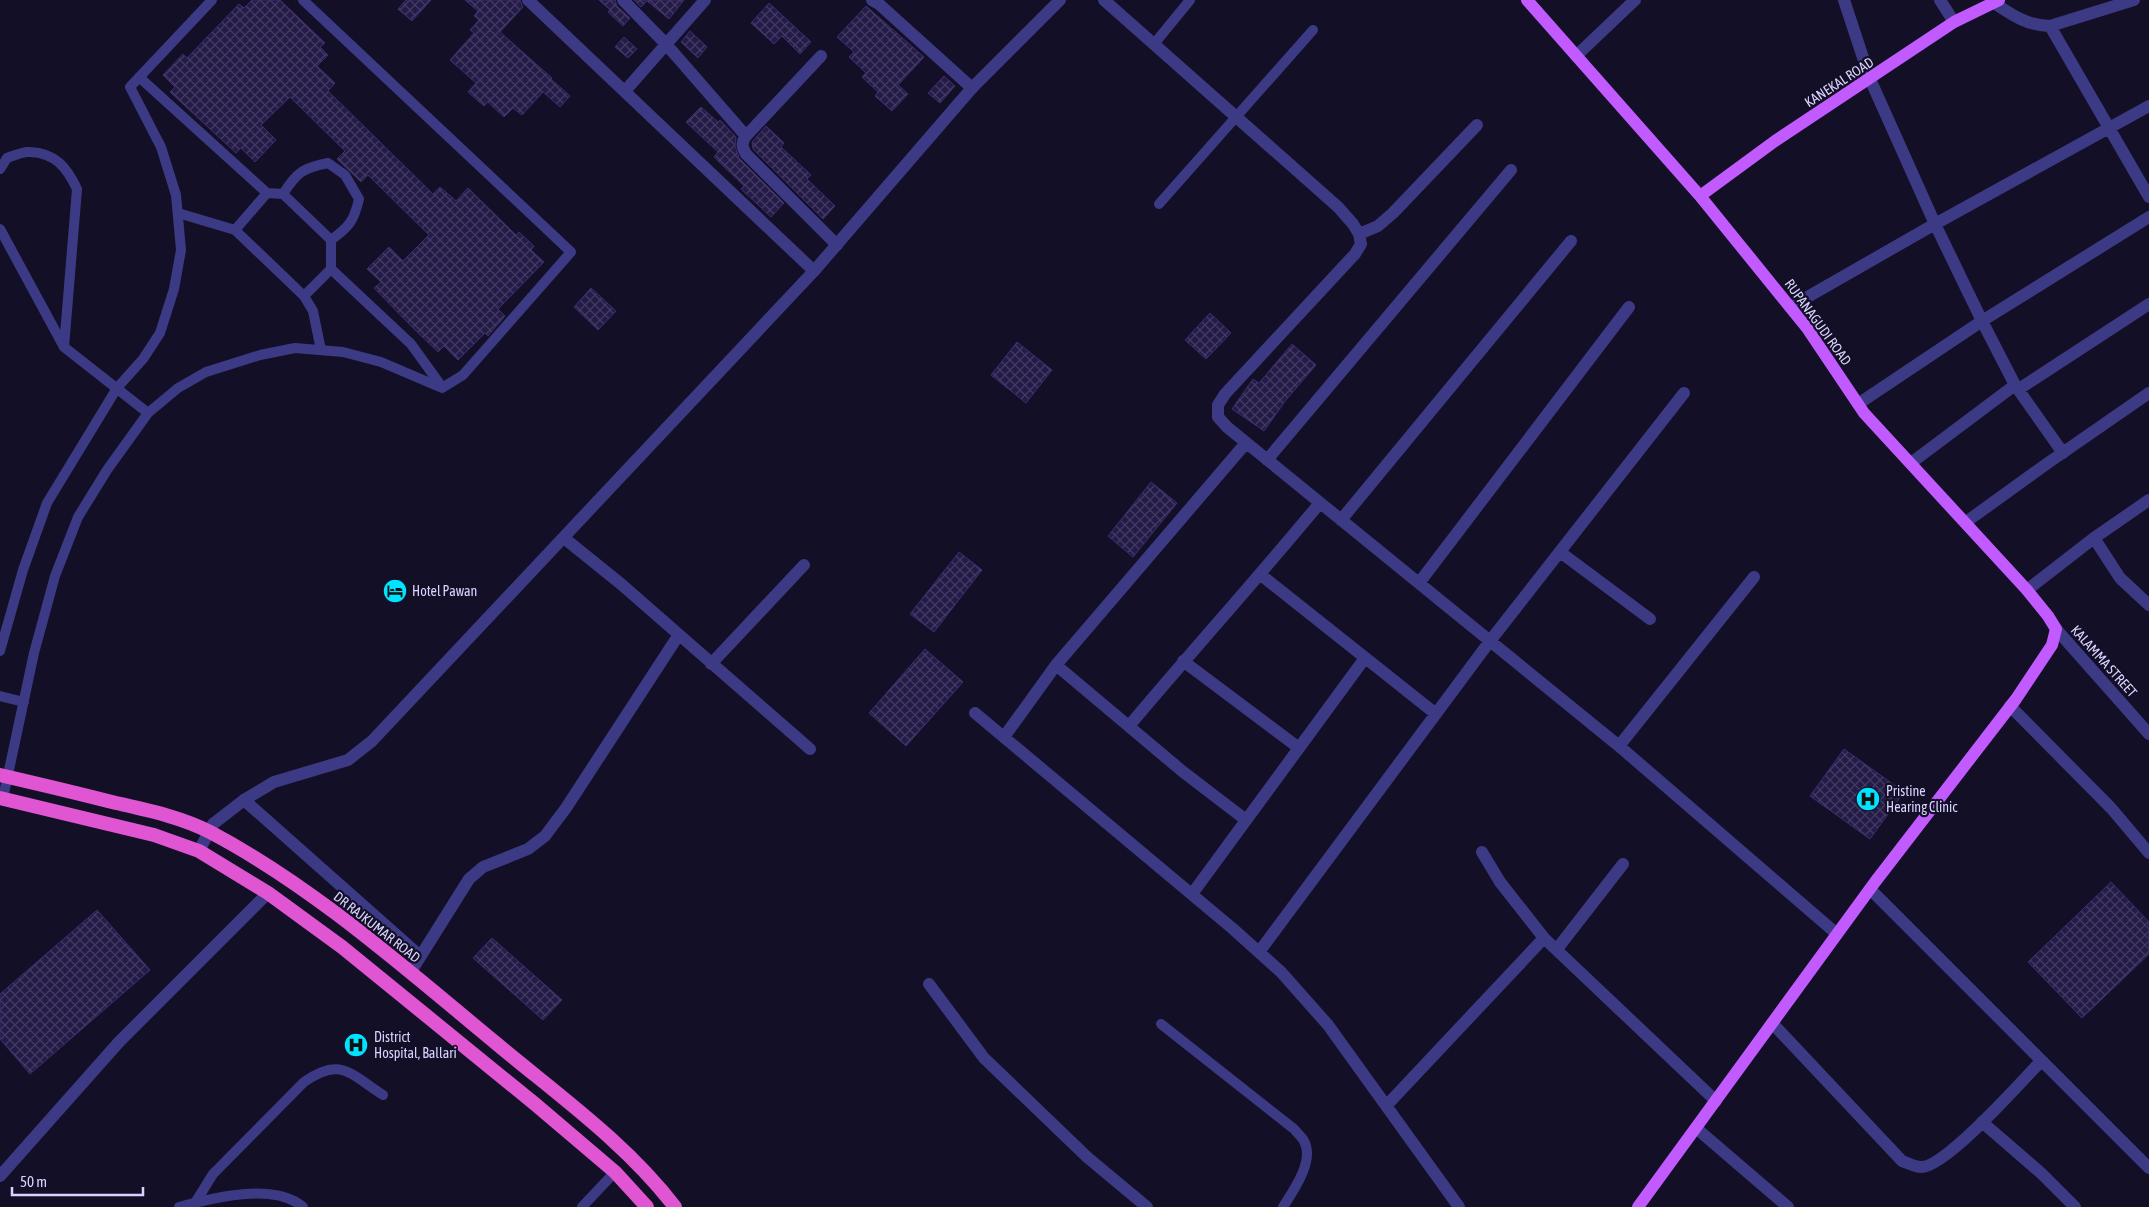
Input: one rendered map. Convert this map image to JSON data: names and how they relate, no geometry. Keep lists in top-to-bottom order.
{
  "streets": {
    "highway": ["DR RAJKUMAR ROAD"],
    "main road": ["KANEKAL ROAD", "RUPANAGUDI ROAD"],
    "street": ["KALAMMA STREET"]
  },
  "crossings": [
    ["KANEKAL ROAD", "RUPANAGUDI ROAD"],
    ["RUPANAGUDI ROAD", "KALAMMA STREET"]
  ],
  "places": {
    "hotel": ["Hotel Pawan"],
    "hospital": ["Pristine Hearing Clinic", "District Hospital, Ballari"]
  },
  "scale_bar": "50 m"
}
